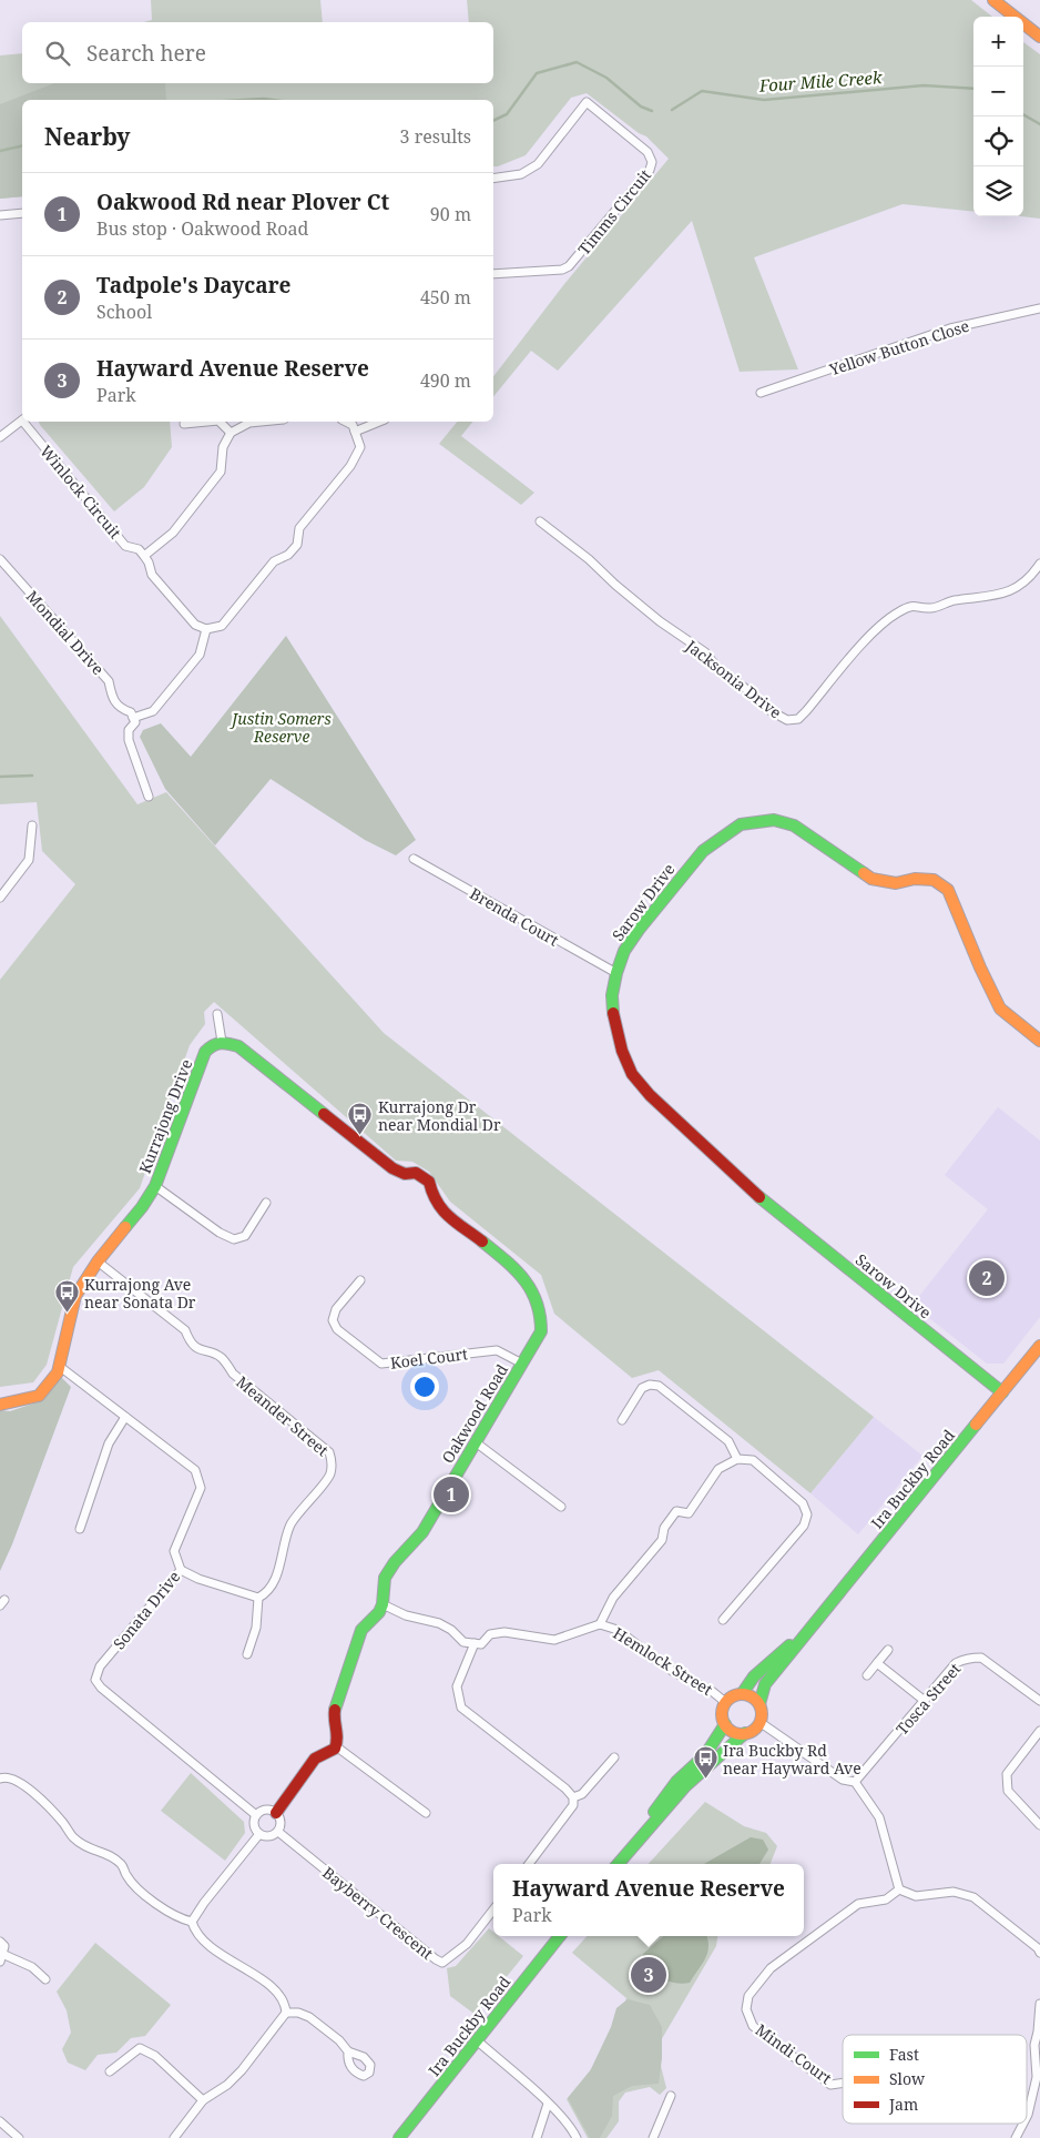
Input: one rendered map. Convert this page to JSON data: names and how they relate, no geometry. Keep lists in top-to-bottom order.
{
  "streets": {
    "street": [
      "Timms Circuit",
      "Yellow Button Close",
      "Winlock Circuit",
      "Mondial Drive",
      "Jacksonia Drive",
      "Sarow Drive",
      "Brenda Court",
      "Kurrajong Drive",
      "Koel Court",
      "Oakwood Road",
      "Meander Street",
      "Ira Buckby Road",
      "Sonata Drive",
      "Hemlock Street",
      "Tosca Street",
      "Bayberry Crescent",
      "Mindi Court"
    ]
  },
  "crossings": [
    ["Sarow Drive", "Brenda Court"],
    ["Sarow Drive", "Ira Buckby Road"],
    ["Kurrajong Drive", "Oakwood Road"],
    ["Kurrajong Drive", "Meander Street"],
    ["Kurrajong Drive", "Sonata Drive"],
    ["Koel Court", "Oakwood Road"],
    ["Ira Buckby Road", "Hemlock Street"],
    ["Sonata Drive", "Bayberry Crescent"]
  ],
  "water": ["Four Mile Creek"],
  "parks": ["Justin Somers Reserve"],
  "places": {
    "bus stop": ["Kurrajong Dr near Mondial Dr", "Kurrajong Ave near Sonata Dr", "Ira Buckby Rd near Hayward Ave"]
  },
  "legend": ["Fast", "Slow", "Jam"],
  "page": {
    "map_buttons": ["+", "−"],
    "search": "Search here",
    "heading": ["Nearby", "3 results"],
    "list": [
      {
        "mark": "1",
        "name": "Oakwood Rd near Plover Ct",
        "note": "Bus stop · Oakwood Road",
        "value": "90 m"
      },
      {
        "mark": "2",
        "name": "Tadpole's Daycare",
        "note": "School",
        "value": "450 m"
      },
      {
        "mark": "3",
        "name": "Hayward Avenue Reserve",
        "note": "Park",
        "value": "490 m"
      }
    ],
    "pins": ["2", "1", "3"],
    "popup": ["Hayward Avenue Reserve", "Park"]
  }
}
